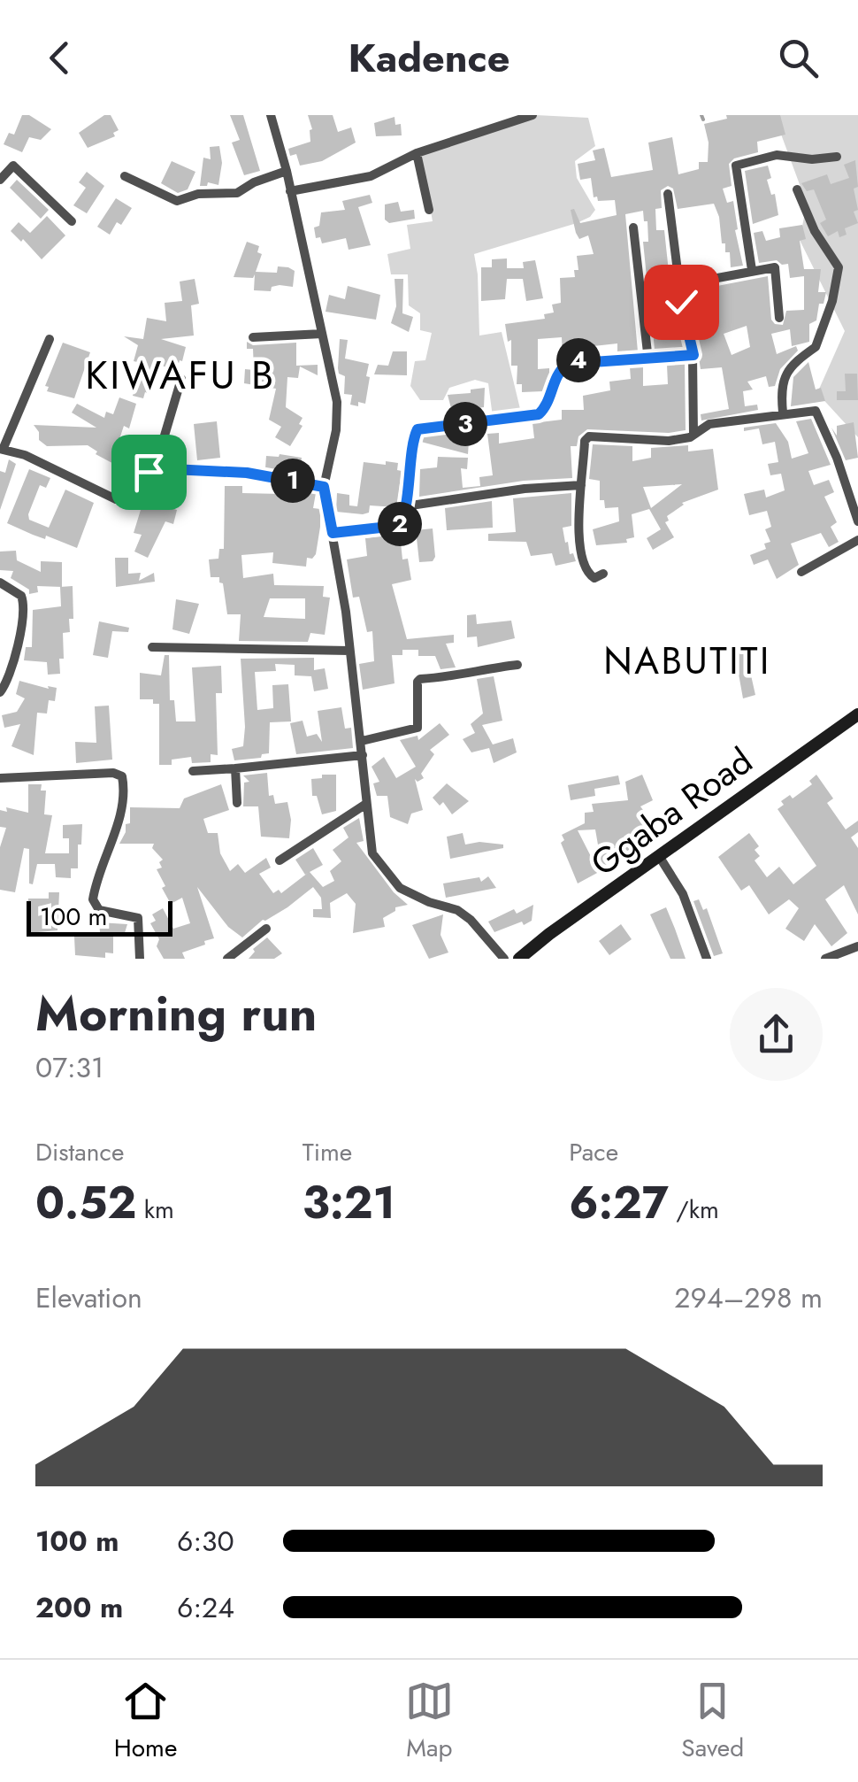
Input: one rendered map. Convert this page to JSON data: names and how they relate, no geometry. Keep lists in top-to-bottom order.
{
  "streets": {
    "main road": ["Ggaba Road"]
  },
  "districts": ["KIWAFU B", "NABUTITI"],
  "scale_bar": "100 m",
  "page": {
    "header": "Kadence",
    "pins": [
      "4",
      "3",
      "1",
      "2"
    ],
    "scale": "100 m",
    "heading": ["Morning run", "07:31"],
    "stats": [
      ["Distance", "0.52 km"],
      ["Time", "3:21"],
      ["Pace", "6:27 /km"]
    ],
    "chart": ["Elevation", "294–298 m"],
    "list": [
      {
        "name": "100 m",
        "note": "6:30"
      },
      {
        "name": "200 m",
        "note": "6:24"
      }
    ],
    "tabs": ["Home", "Map", "Saved"]
  }
}
